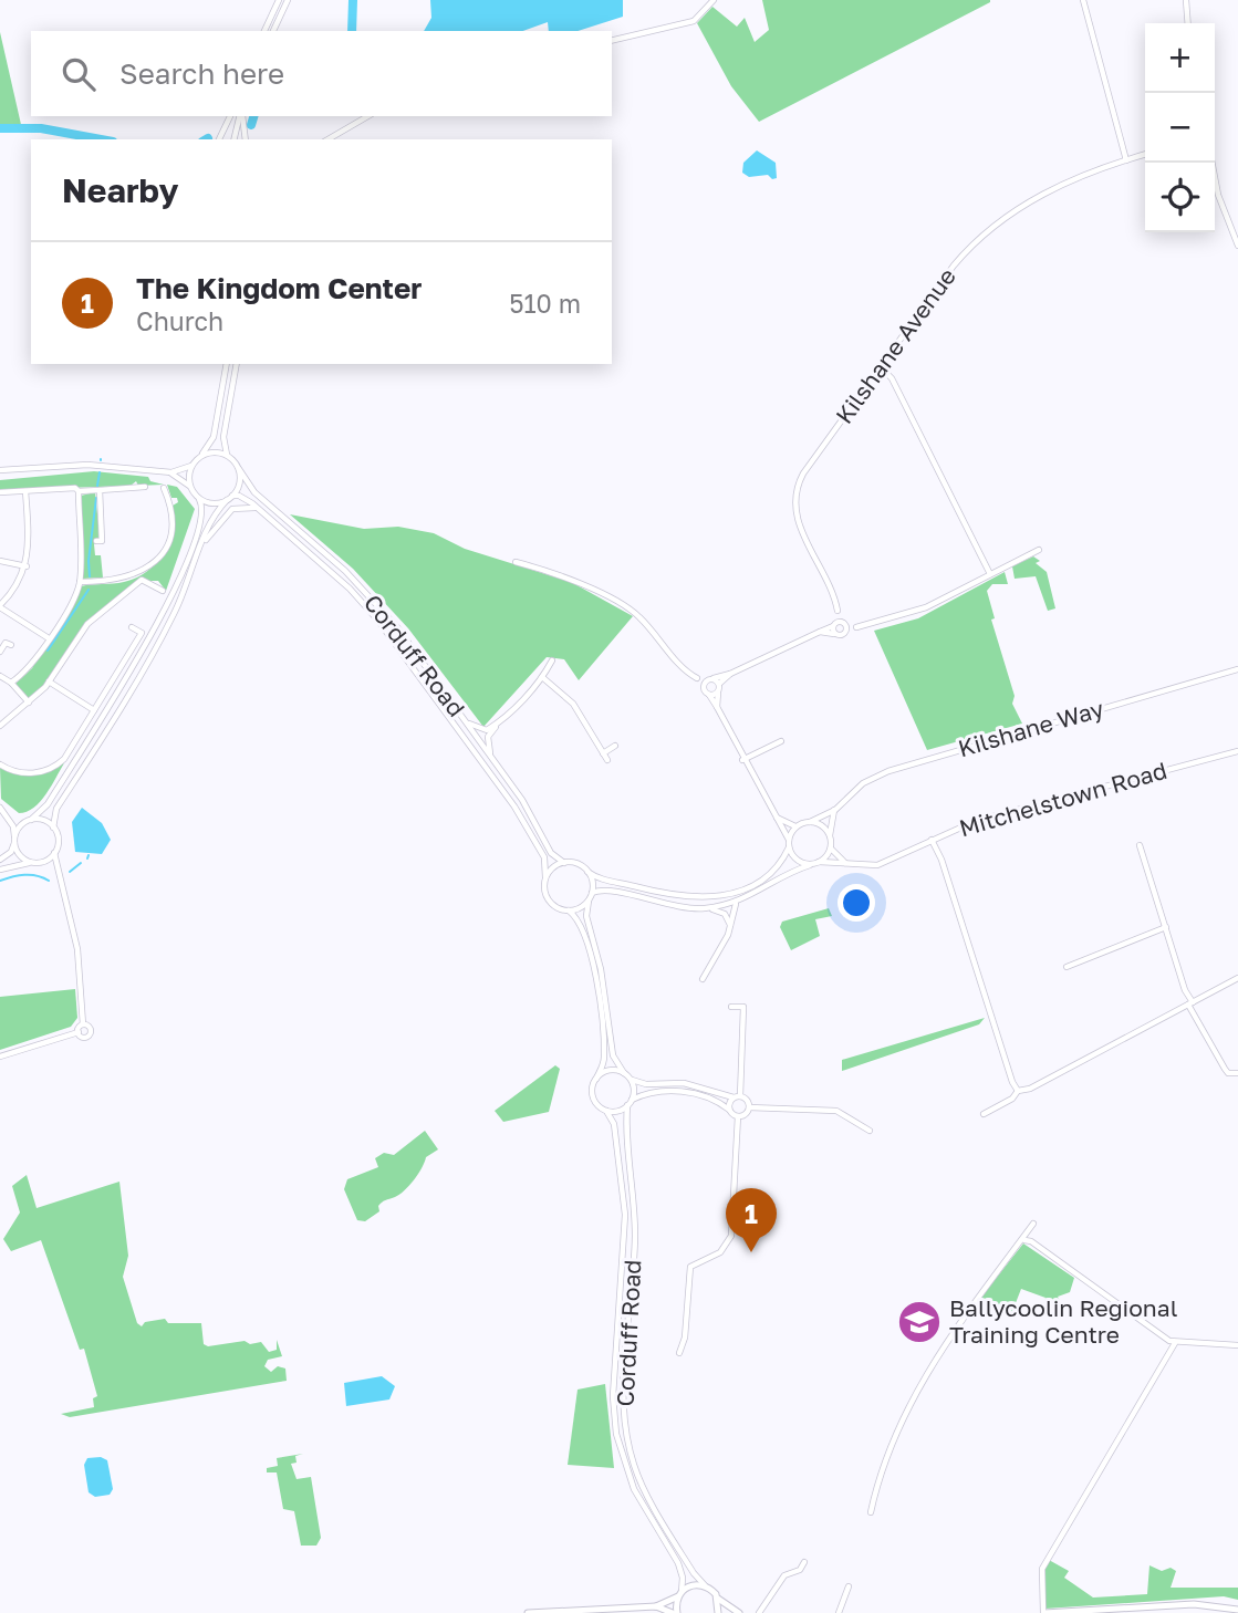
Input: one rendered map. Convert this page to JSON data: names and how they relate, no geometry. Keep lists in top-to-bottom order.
{
  "streets": {
    "street": [
      "Kilshane Avenue",
      "Corduff Road",
      "Kilshane Way",
      "Mitchelstown Road"
    ]
  },
  "crossings": [
    ["Kilshane Way", "Mitchelstown Road"]
  ],
  "places": {
    "school or university": ["Ballycoolin Regional Training Centre"]
  },
  "page": {
    "map_buttons": ["+", "−"],
    "search": "Search here",
    "heading": "Nearby",
    "list": [
      {
        "mark": "1",
        "name": "The Kingdom Center",
        "note": "Church",
        "value": "510 m"
      }
    ],
    "pins": "1"
  }
}
